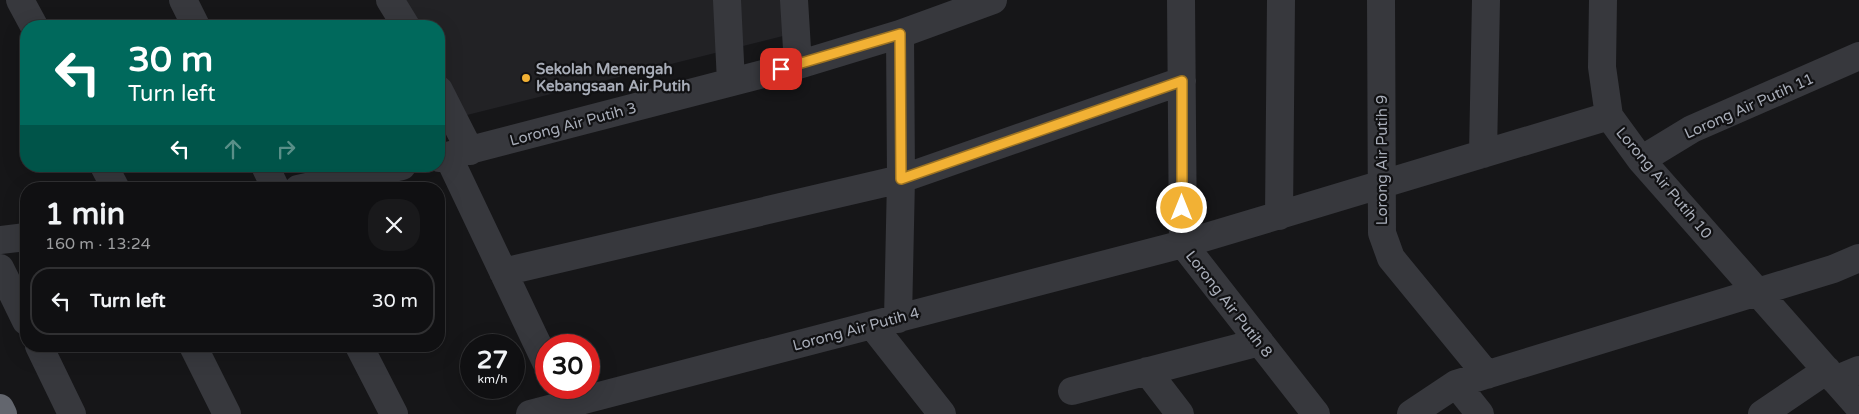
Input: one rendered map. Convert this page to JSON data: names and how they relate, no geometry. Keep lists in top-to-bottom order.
{
  "streets": {
    "street": [
      "Lorong Air Putih 11",
      "Lorong Air Putih 3",
      "Lorong Air Putih 9",
      "Lorong Air Putih 10",
      "Lorong Air Putih 8",
      "Lorong Air Putih 4"
    ]
  },
  "crossings": [
    ["Lorong Air Putih 11", "Lorong Air Putih 10"],
    ["Lorong Air Putih 9", "Lorong Air Putih 4"],
    ["Lorong Air Putih 10", "Lorong Air Putih 4"],
    ["Lorong Air Putih 8", "Lorong Air Putih 4"]
  ],
  "places": ["Sekolah Menengah Kebangsaan Air Putih"],
  "page": {
    "turn": ["30 m", "Turn left"],
    "heading": ["1 min", "160 m · 13:24"],
    "list": [
      {
        "name": "Turn left",
        "value": "30 m"
      }
    ],
    "speed": "27 km/h",
    "limit": "30"
  }
}
